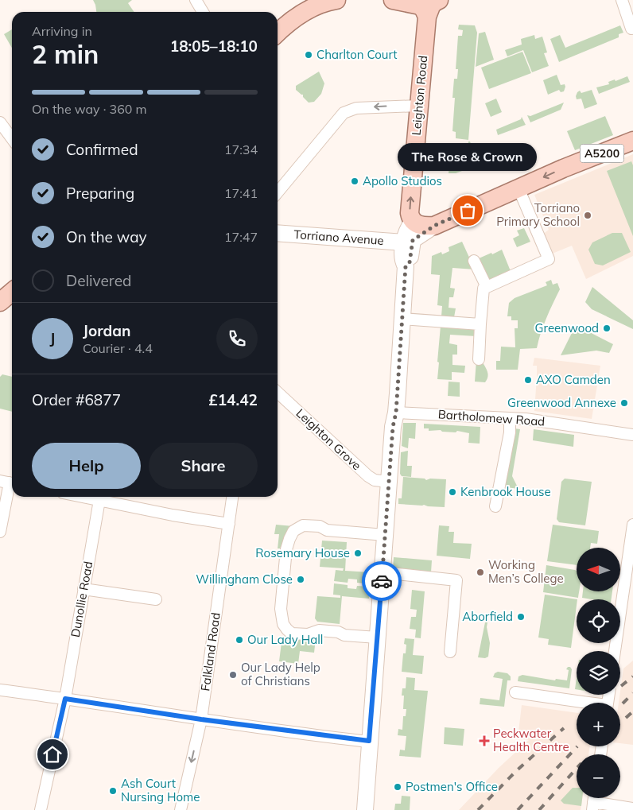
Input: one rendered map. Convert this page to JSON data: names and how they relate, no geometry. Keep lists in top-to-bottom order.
{
  "streets": {
    "main road": ["Leighton Road", "A5200"],
    "street": [
      "Torriano Avenue",
      "Bartholomew Road",
      "Leighton Grove",
      "Dunollie Road",
      "Falkland Road"
    ]
  },
  "one_way": ["Leighton Road"],
  "places": {
    "other": [
      "Charlton Court",
      "Apollo Studios",
      "The Rose & Crown",
      "Torriano Primary School",
      "Greenwood",
      "AXO Camden",
      "Greenwood Annexe",
      "Kenbrook House",
      "Rosemary House",
      "Working Men’s College",
      "Willingham Close",
      "Aborfield",
      "Our Lady Hall",
      "Our Lady Help of Christians",
      "Postmen's Office",
      "Ash Court Nursing Home"
    ],
    "health": ["Peckwater Health Centre"]
  },
  "north": "left",
  "page": {
    "heading": ["2 min", "Arriving in", "18:05–18:10"],
    "panel": [
      "Jordan",
      "Courier · 4.4",
      "Order #6877",
      "£14.42"
    ],
    "bar": "On the way · 360 m",
    "list": [
      ["Confirmed", "17:34"],
      ["Preparing", "17:41"],
      ["On the way", "17:47"],
      "Delivered"
    ],
    "bubble": "The Rose & Crown",
    "round": "J",
    "buttons": ["Help", "Share"],
    "map_buttons": ["+", "−"]
  }
}
